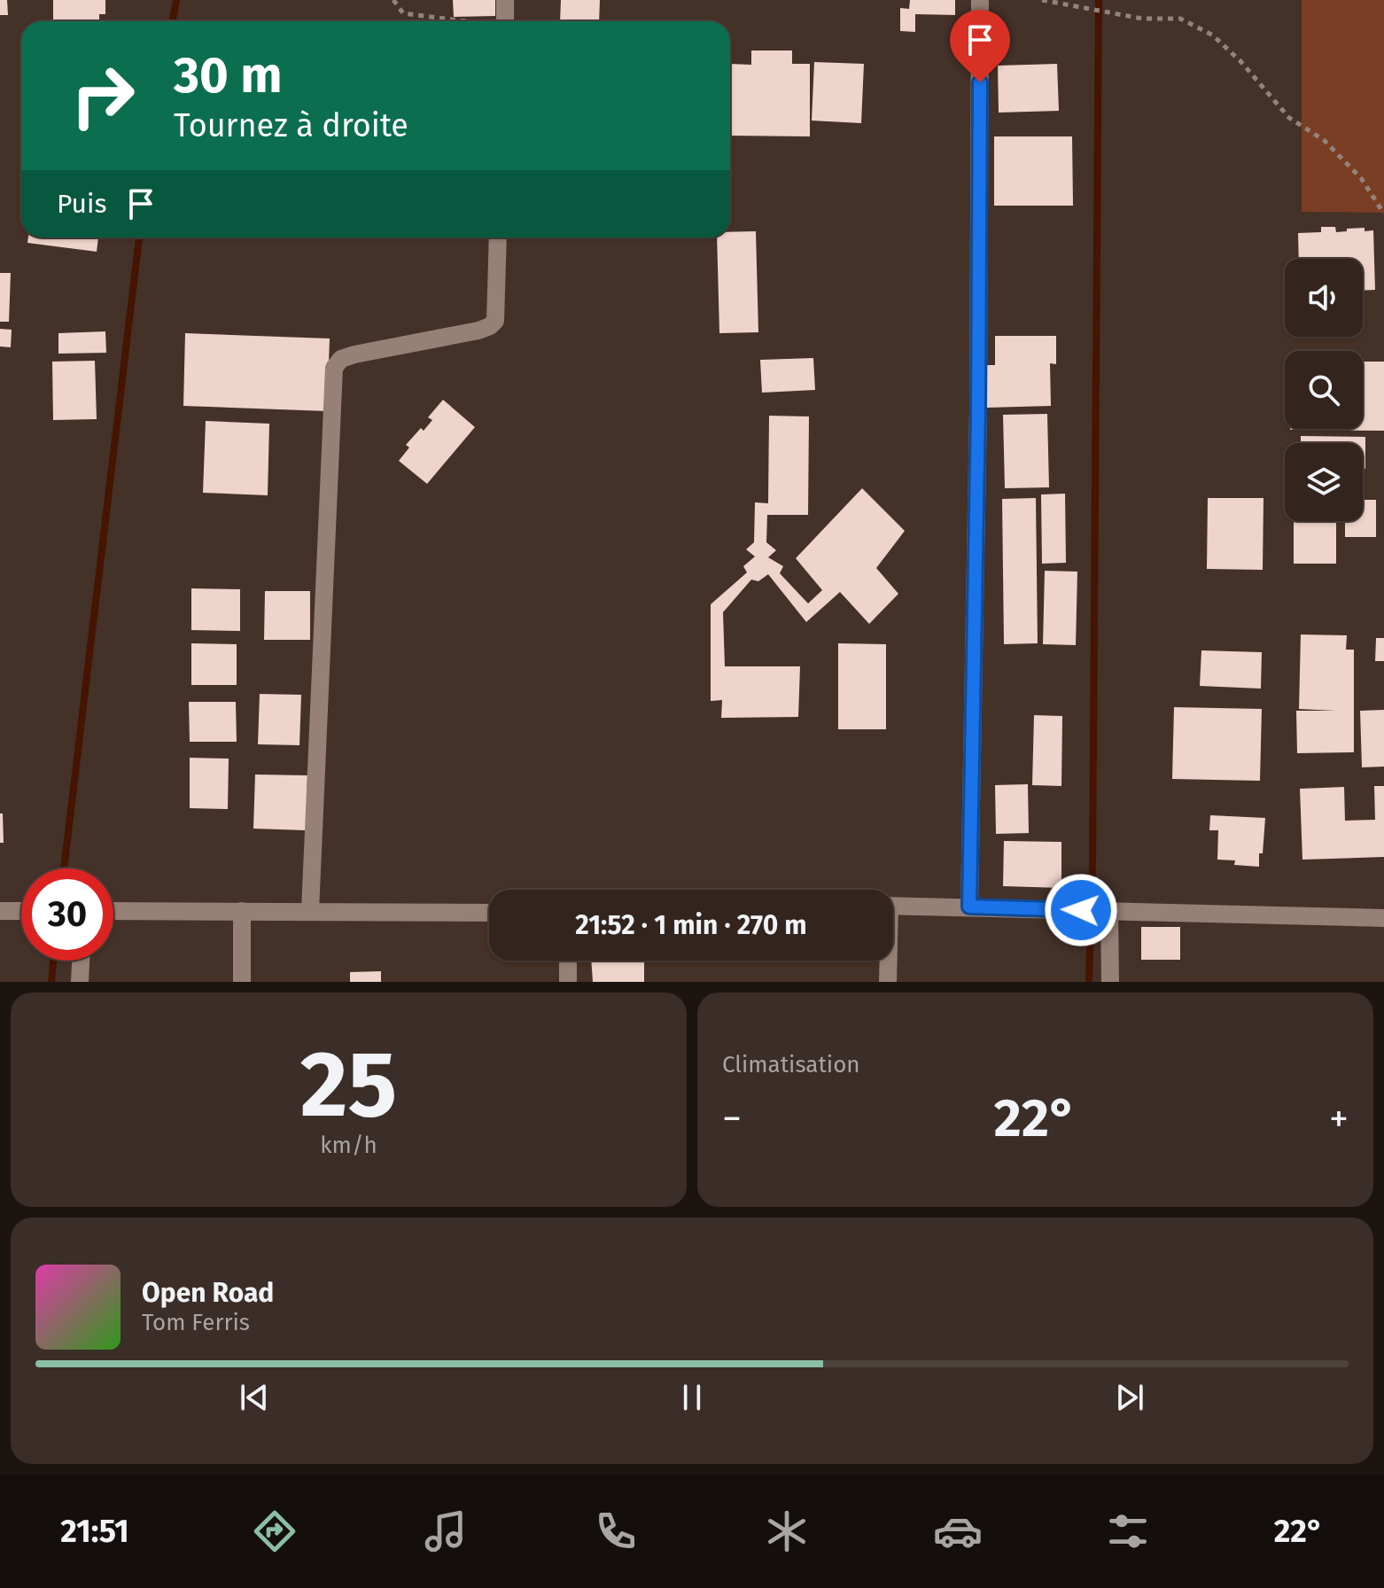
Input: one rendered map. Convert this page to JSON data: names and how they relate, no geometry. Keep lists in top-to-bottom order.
{
  "page": {
    "turn": ["30 m", "Tournez à droite"],
    "then": "Puis",
    "limit": "30",
    "trip": "21:52 · 1 min · 270 m",
    "tile": [
      ["25", "km/h"],
      "Climatisation"
    ],
    "heat": ["−", "22°", "+"],
    "song": ["Open Road", "Tom Ferris"],
    "tabs": ["21:51", "22°"]
  }
}
